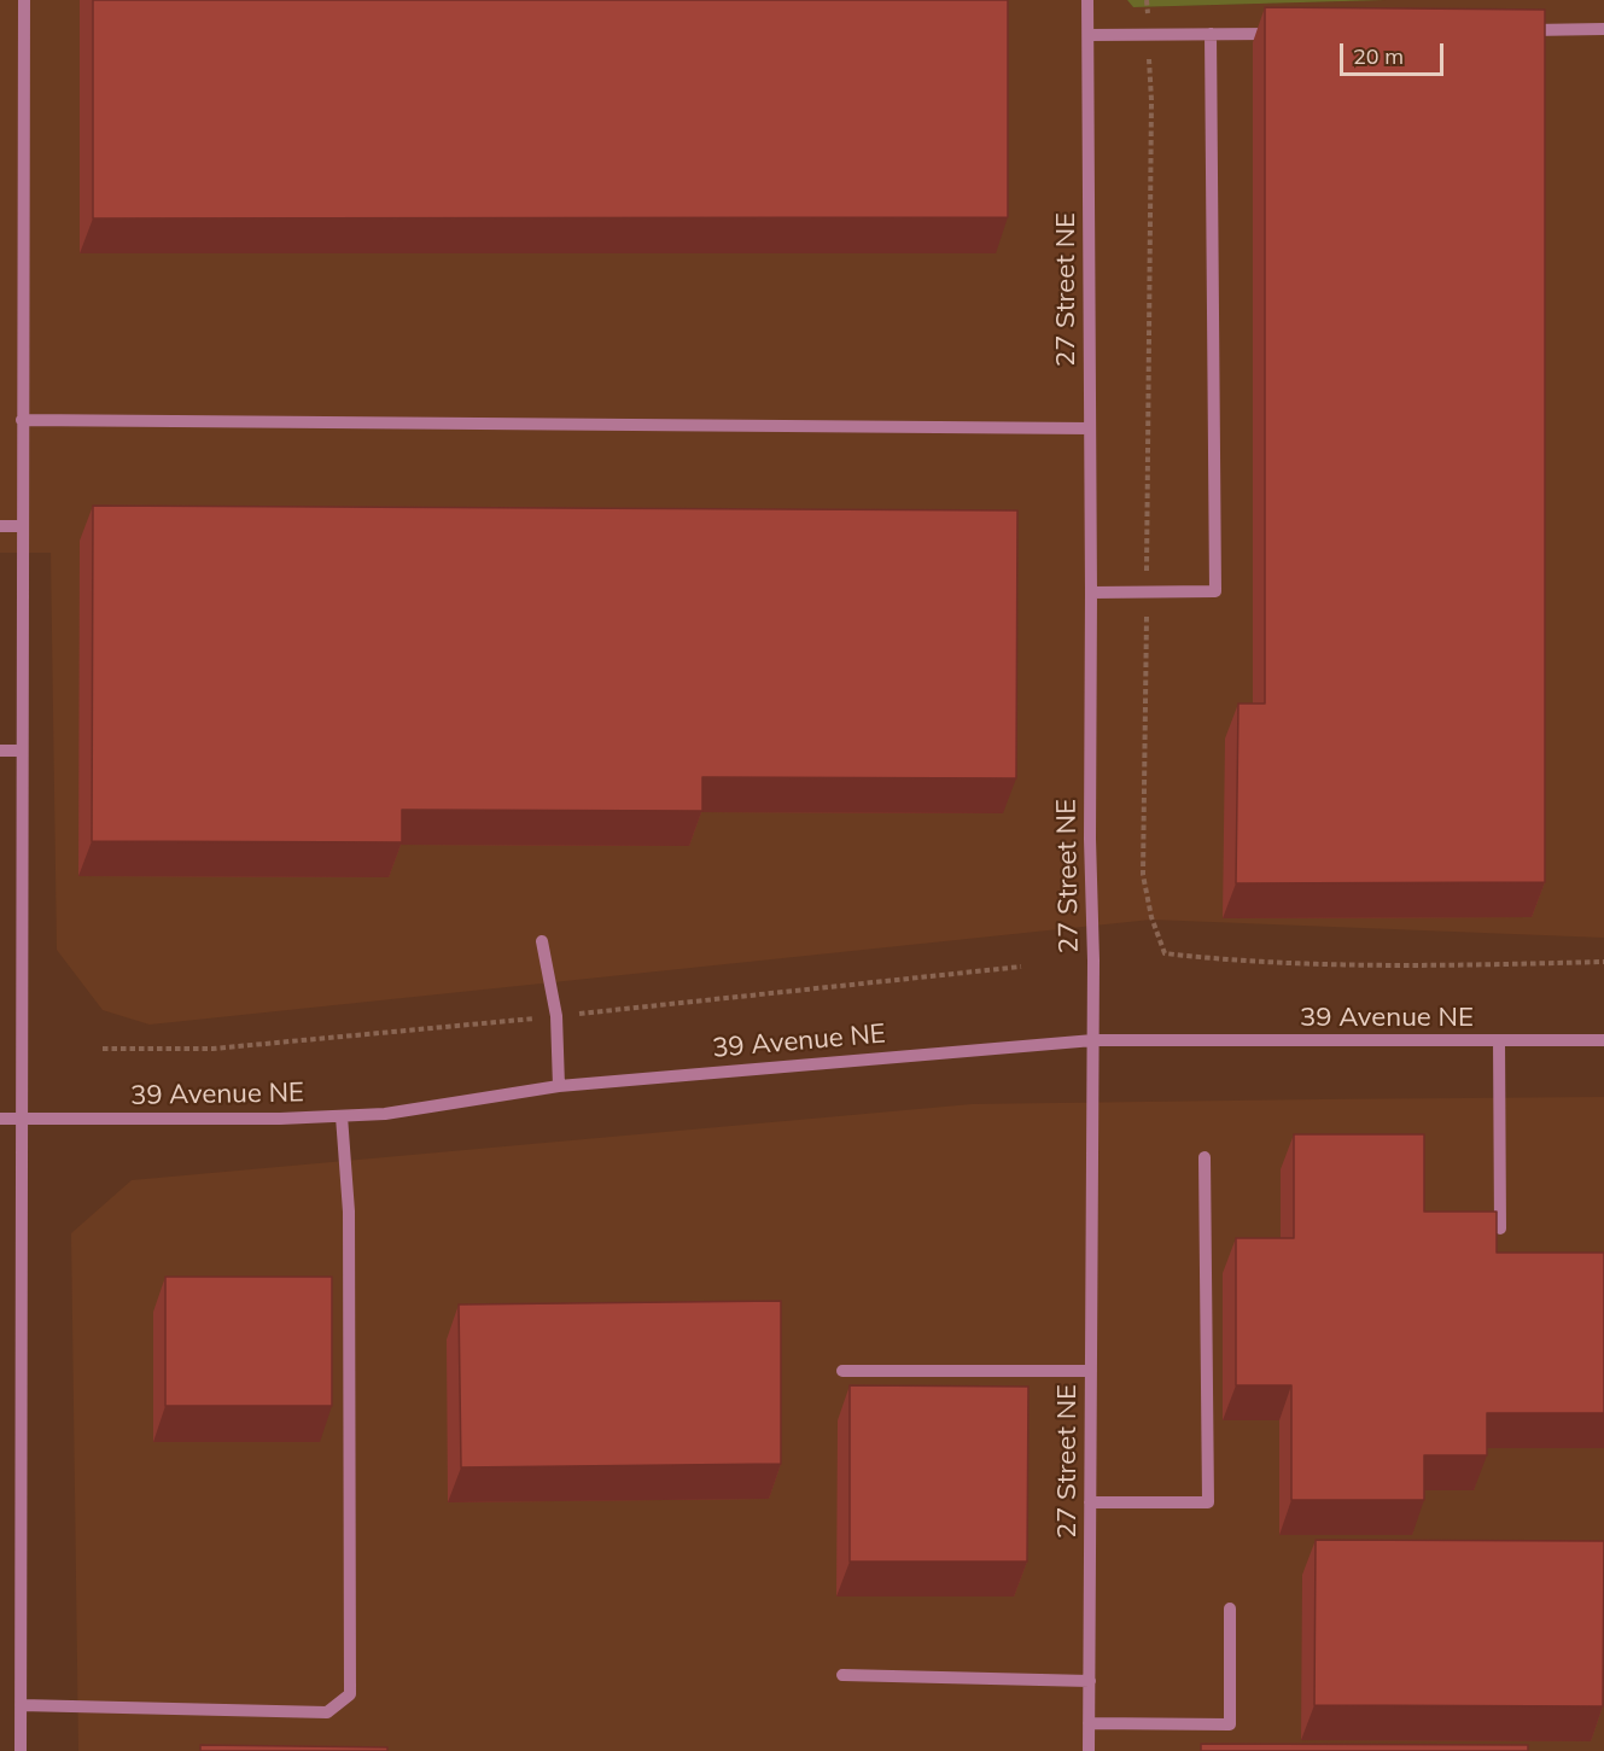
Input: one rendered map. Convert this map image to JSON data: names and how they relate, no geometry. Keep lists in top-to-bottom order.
{
  "streets": {
    "street": ["27 Street NE", "39 Avenue NE"]
  },
  "crossings": [
    ["27 Street NE", "39 Avenue NE"]
  ],
  "scale_bar": "20 m"
}
